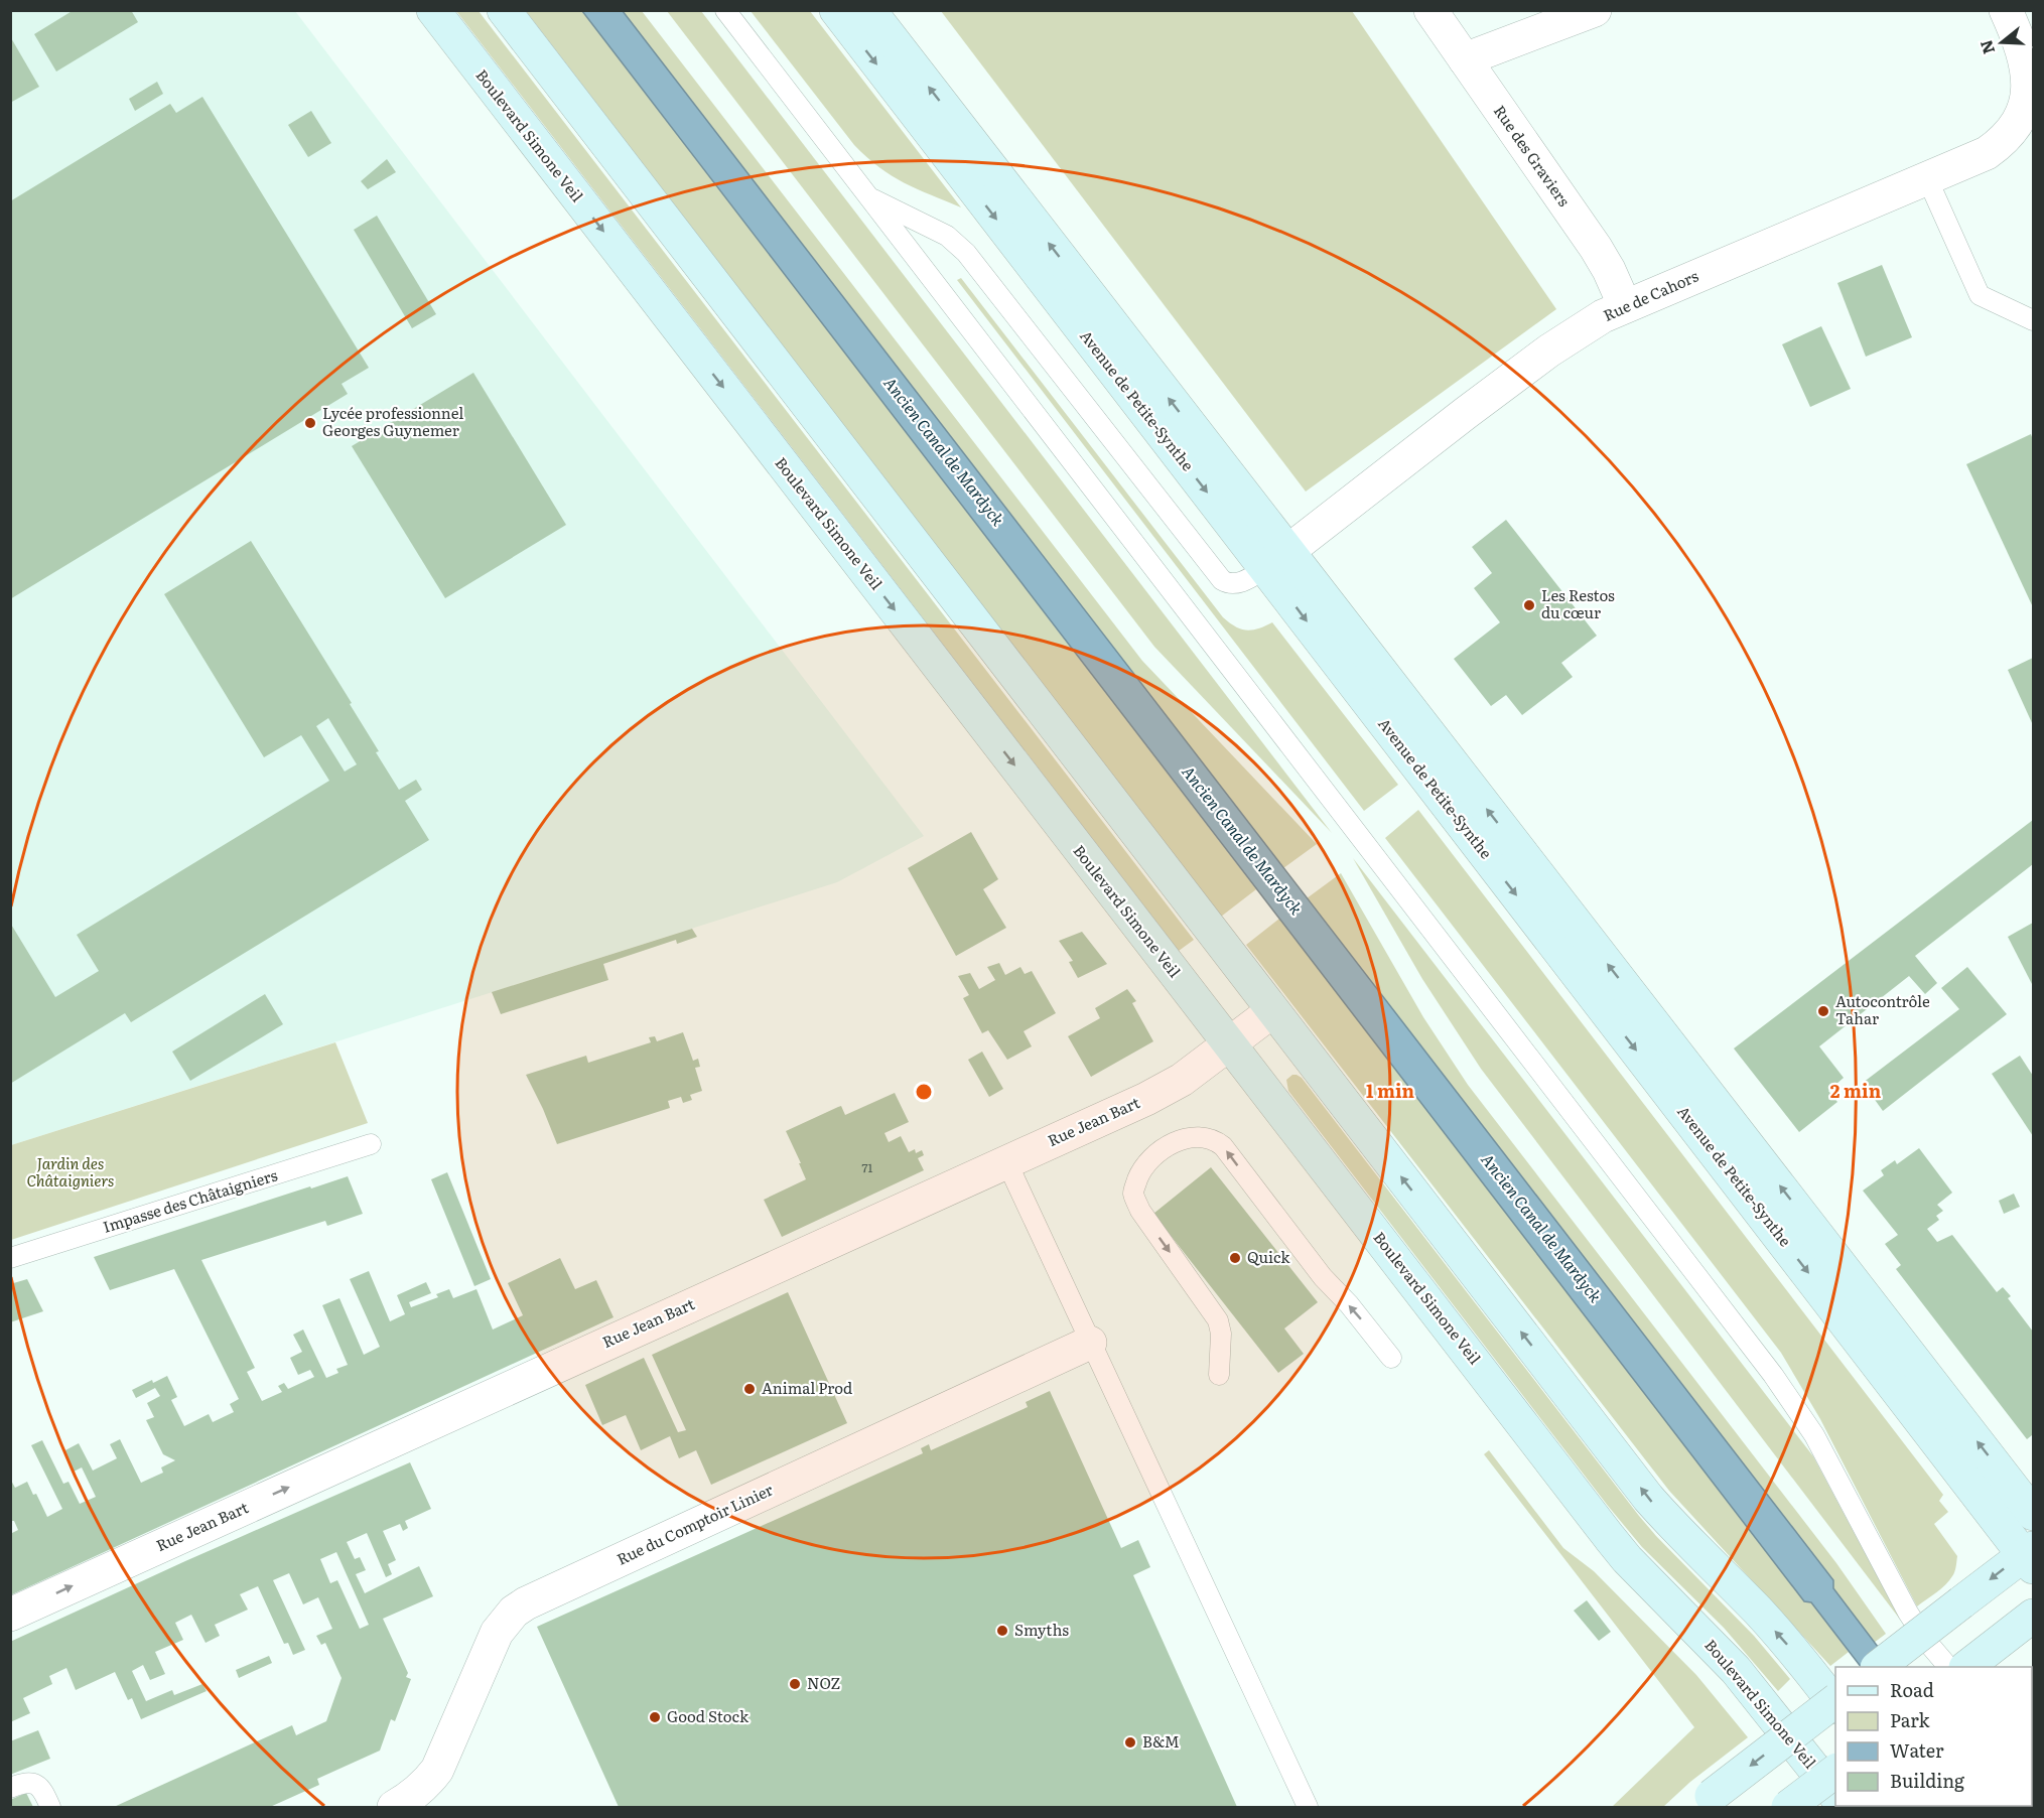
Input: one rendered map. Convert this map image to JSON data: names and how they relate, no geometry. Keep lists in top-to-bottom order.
{
  "streets": {
    "street": [
      "Boulevard Simone Veil",
      "Rue des Graviers",
      "Rue de Cahors",
      "Avenue de Petite-Synthe",
      "Rue Jean Bart",
      "Rue du Comptoir Linier"
    ],
    "lane": ["Impasse des Châtaigniers"]
  },
  "crossings": [
    ["Boulevard Simone Veil", "Rue Jean Bart"],
    ["Rue des Graviers", "Rue de Cahors"],
    ["Rue de Cahors", "Avenue de Petite-Synthe"]
  ],
  "one_way": ["Rue Jean Bart"],
  "water": ["Ancien Canal de Mardyck"],
  "parks": ["Jardin des Châtaigniers"],
  "places": [
    "Lycée professionnel Georges Guynemer",
    "Les Restos du cœur",
    "Autocontrôle Tahar",
    "Quick",
    "Animal Prod",
    "Smyths",
    "NOZ",
    "Good Stock",
    "B&M"
  ],
  "house_numbers": ["71"],
  "legend": [
    "Road",
    "Park",
    "Water",
    "Building"
  ],
  "north": "left",
  "rings": ["1 min", "2 min"]
}
